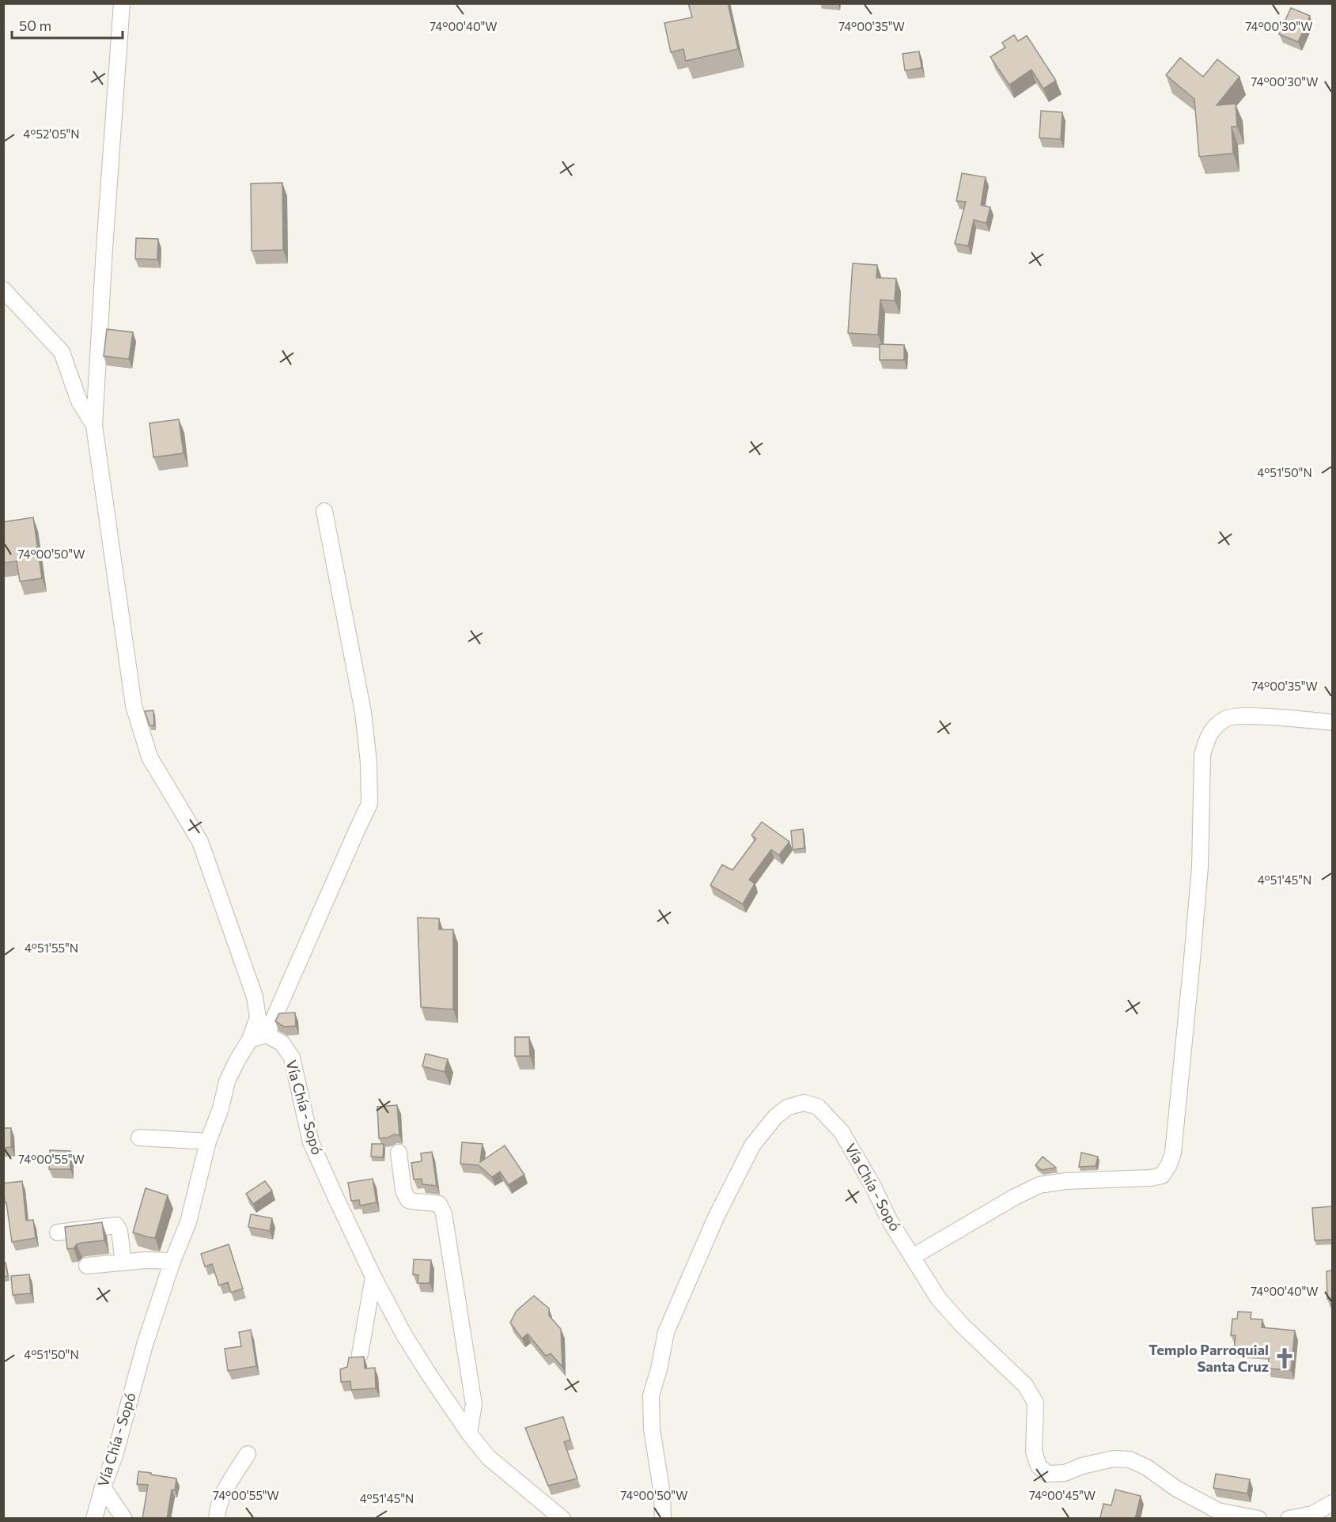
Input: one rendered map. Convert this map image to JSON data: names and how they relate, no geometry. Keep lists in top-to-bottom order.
{
  "streets": {
    "street": ["Vía Chía - Sopó"]
  },
  "places": {
    "church": ["Templo Parroquial Santa Cruz"]
  },
  "scale_bar": "50 m",
  "coordinates": [
    "74°00'30\"W",
    "74°00'40\"W",
    "74°00'35\"W",
    "4°52'05\"N",
    "4°51'50\"N",
    "74°00'50\"W",
    "4°51'45\"N",
    "4°51'55\"N",
    "74°00'55\"W",
    "74°00'45\"W"
  ]
}
